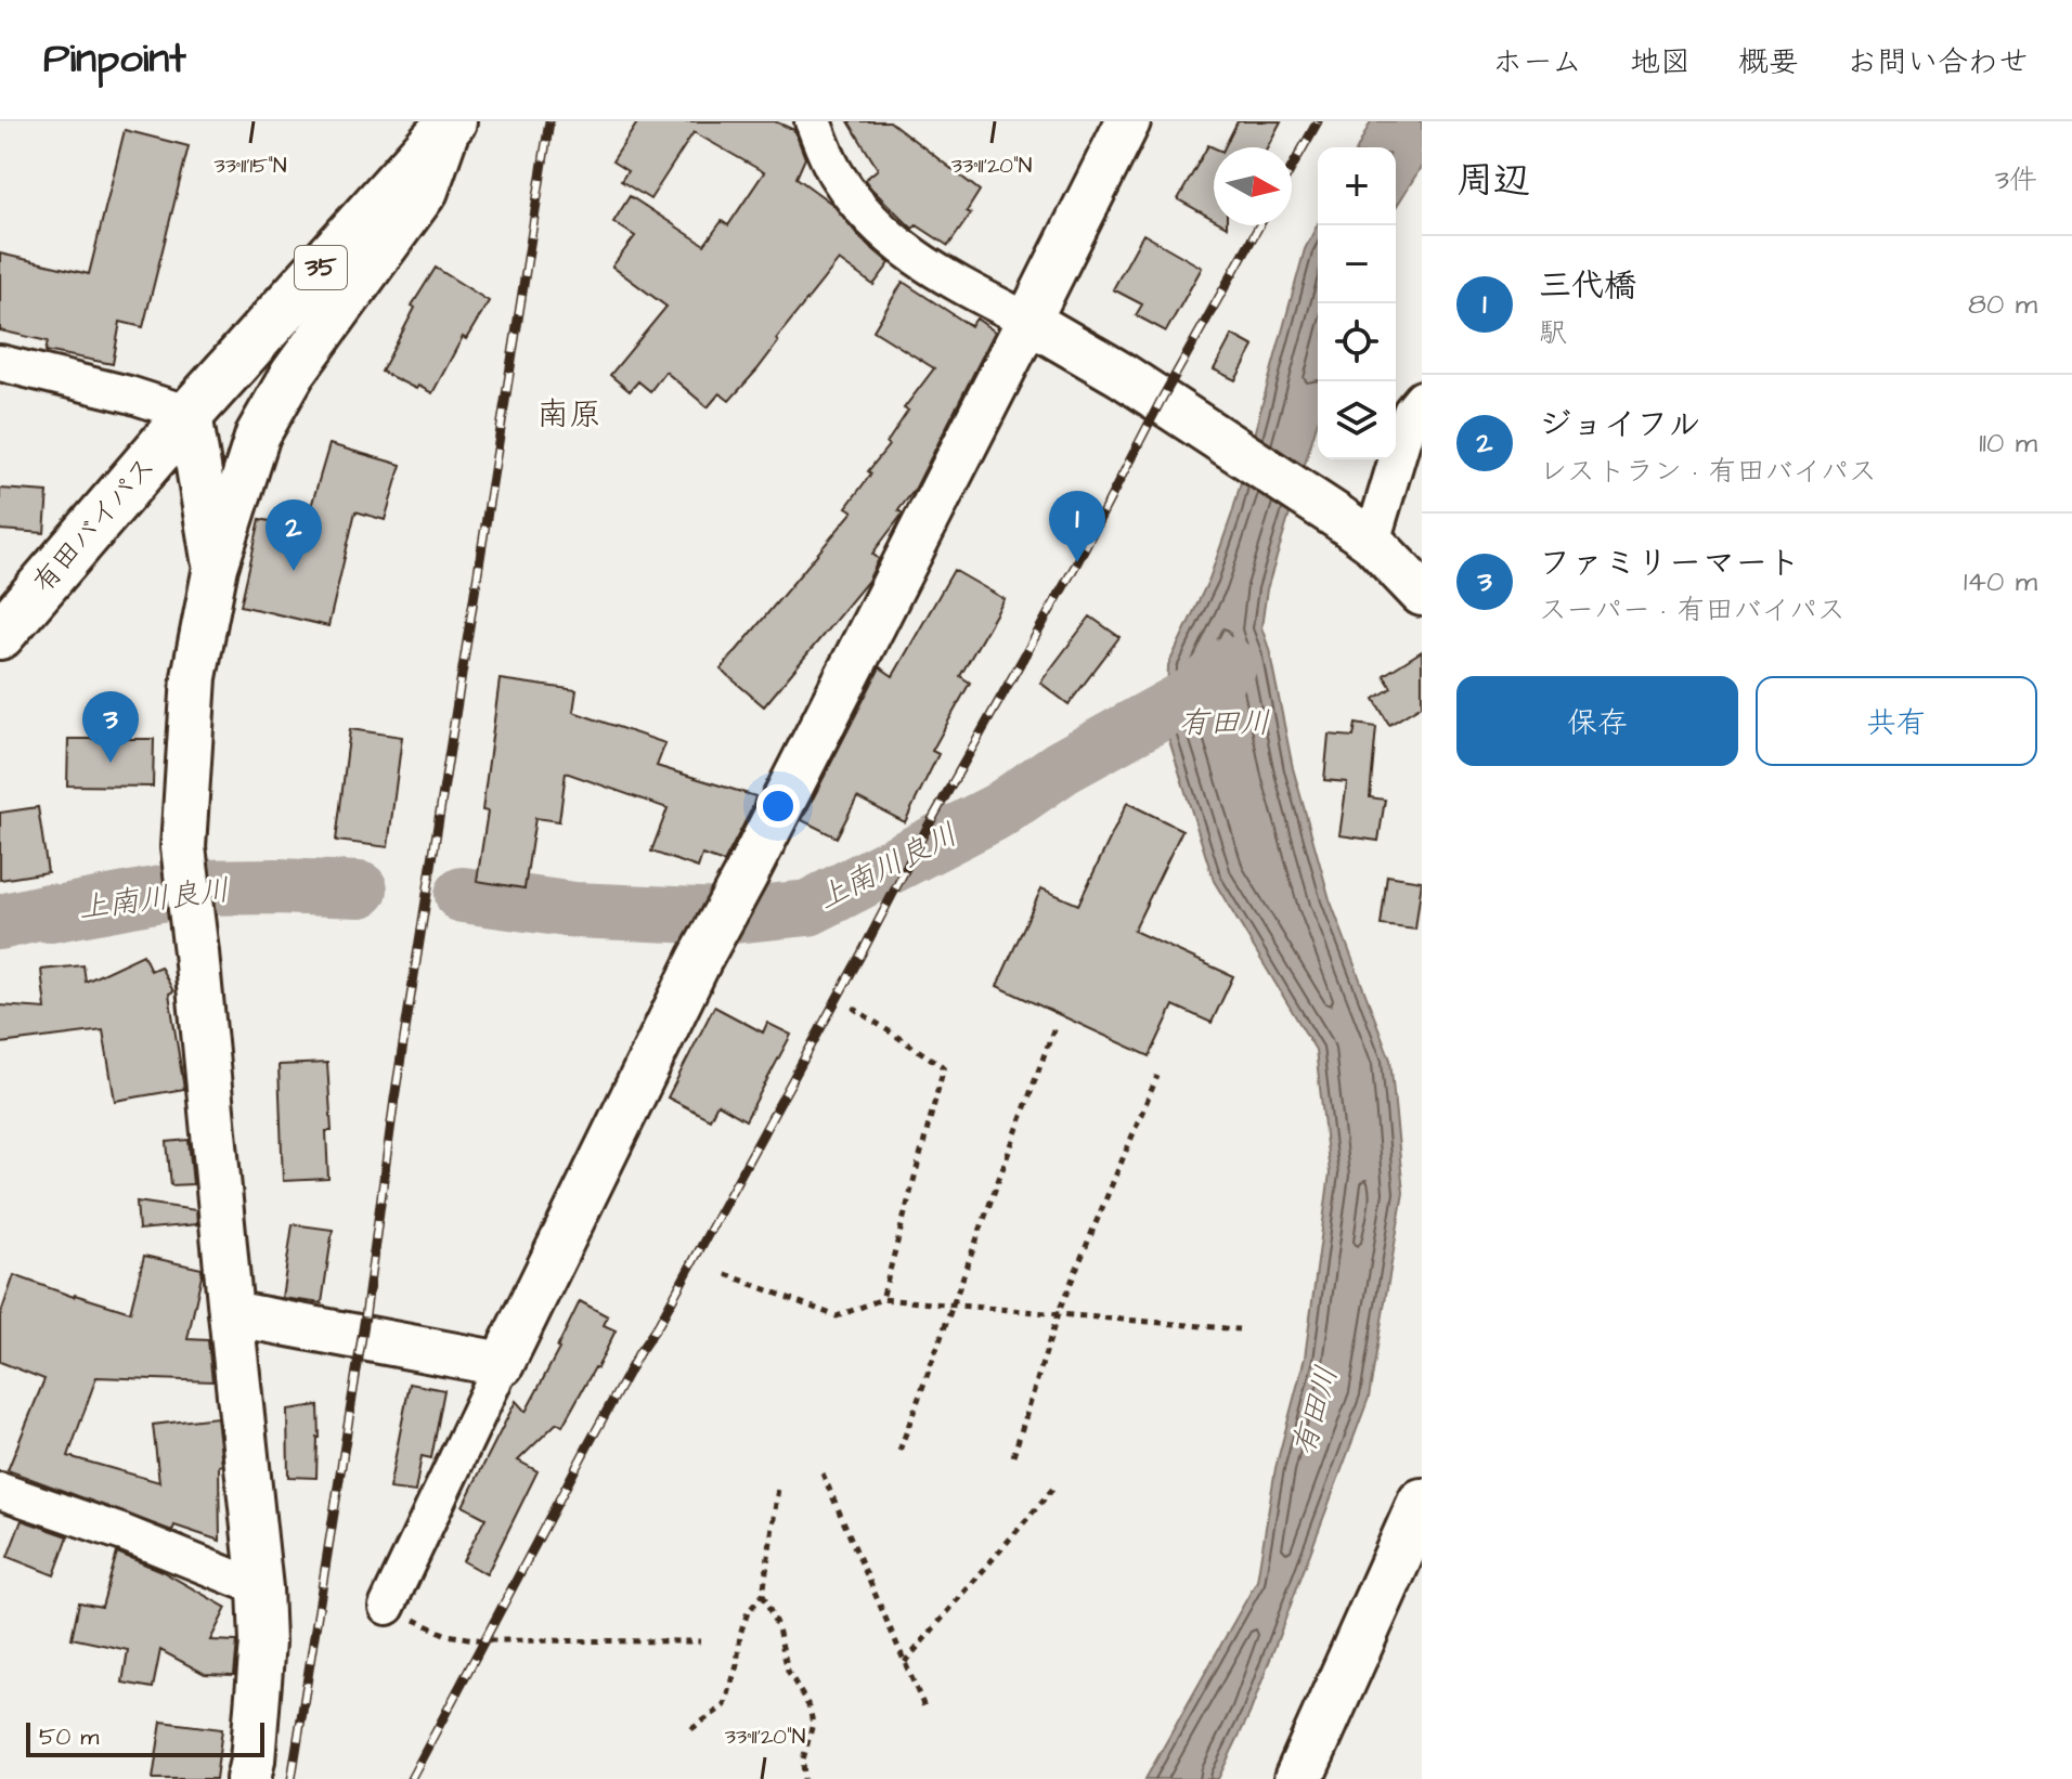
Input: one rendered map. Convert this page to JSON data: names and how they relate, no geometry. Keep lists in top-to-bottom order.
{
  "streets": {
    "main road": ["35", "有田バイパス"]
  },
  "crossings": [
    ["35", "有田バイパス"]
  ],
  "districts": ["南原"],
  "water": ["有田川", "上南川良川"],
  "scale_bar": "50 m",
  "north": "right",
  "page": {
    "header": "Pinpoint",
    "nav": [
      "ホーム",
      "地図",
      "概要",
      "お問い合わせ"
    ],
    "heading": ["周辺", "3件"],
    "map_buttons": ["+", "−"],
    "list": [
      {
        "mark": "1",
        "name": "三代橋",
        "note": "駅",
        "value": "80 m"
      },
      {
        "mark": "2",
        "name": "ジョイフル",
        "note": "レストラン · 有田バイパス",
        "value": "110 m"
      },
      {
        "mark": "3",
        "name": "ファミリーマート",
        "note": "スーパー · 有田バイパス",
        "value": "140 m"
      }
    ],
    "pins": ["1", "2", "3"],
    "buttons": ["保存", "共有"],
    "scale": "50 m"
  },
  "coordinates": ["33°11'15\"N", "33°11'20\"N"]
}
